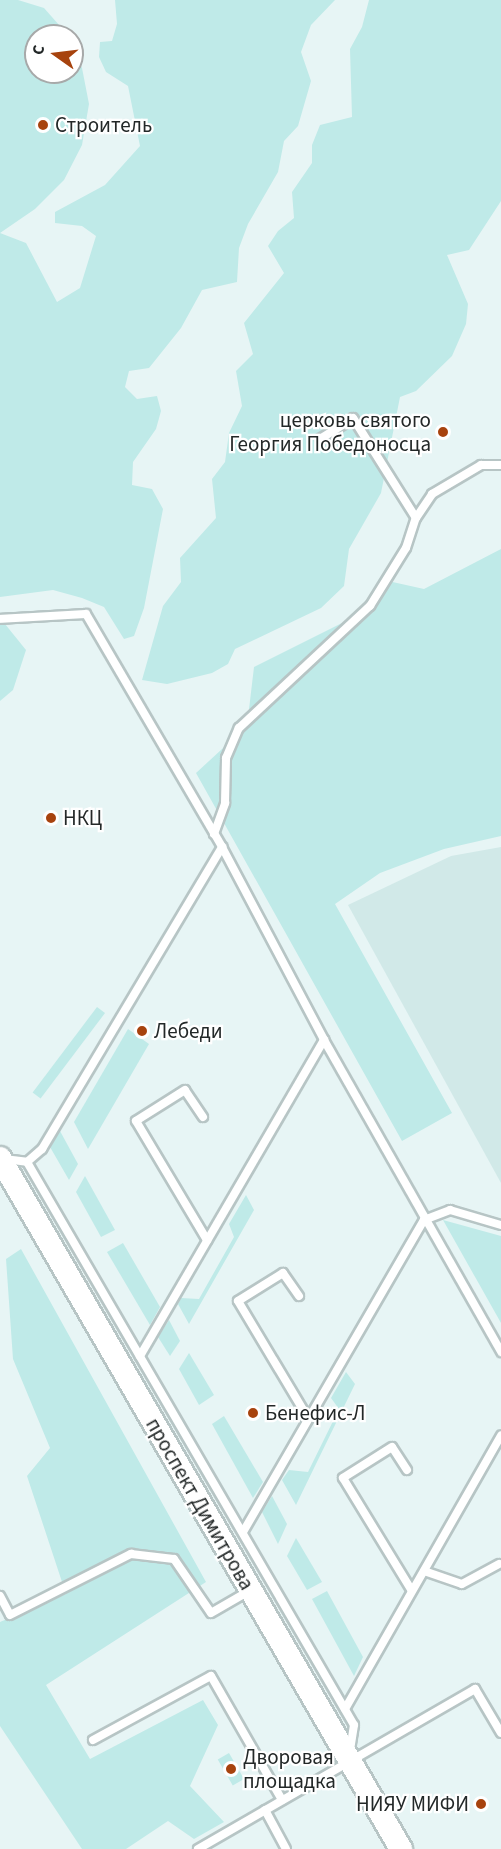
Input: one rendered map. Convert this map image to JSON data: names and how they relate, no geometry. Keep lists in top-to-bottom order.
{
  "streets": {
    "main road": ["проспект Димитрова"]
  },
  "places": [
    "Строитель",
    "церковь святого Георгия Победоносца",
    "НКЦ",
    "Лебеди",
    "Бенефис-Л",
    "Дворовая площадка",
    "НИЯУ МИФИ"
  ],
  "north": "left"
}
